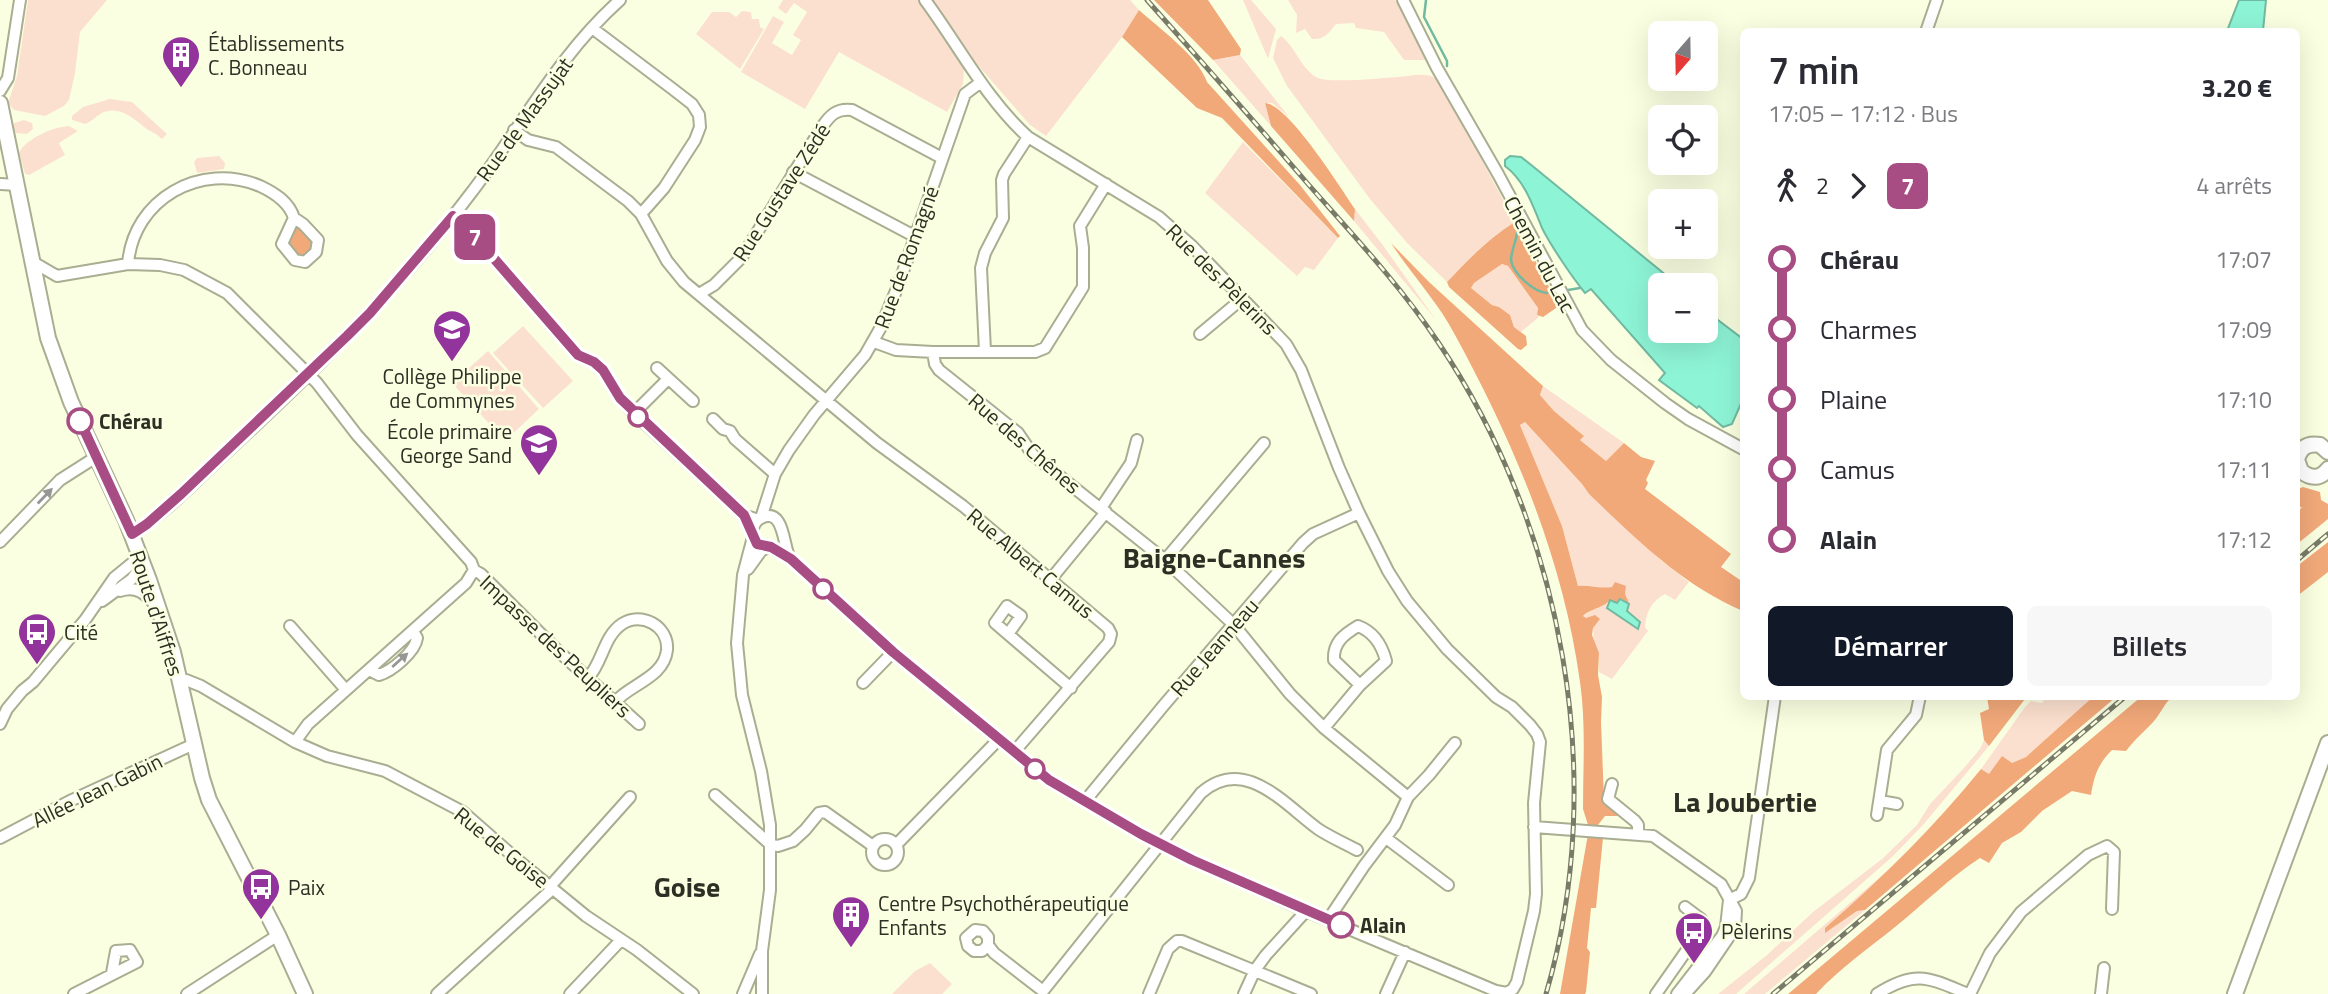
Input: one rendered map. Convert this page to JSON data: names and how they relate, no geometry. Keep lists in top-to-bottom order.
{
  "streets": {
    "main road": ["Route d'Aiffres"],
    "street": [
      "Rue de Massujat",
      "Rue Gustave Zédé",
      "Chemin du Lac",
      "Rue de Romagné",
      "Rue des Pèlerins",
      "Rue des Chênes",
      "Rue Albert Camus",
      "Impasse des Peupliers",
      "Rue Jeanneau",
      "Allée Jean Gabin",
      "Rue de Goise"
    ]
  },
  "crossings": [
    ["Rue de Massujat", "Rue Albert Camus"],
    ["Rue de Massujat", "Route d'Aiffres"],
    ["Rue Gustave Zédé", "Rue de Romagné"],
    ["Rue Gustave Zédé", "Rue Albert Camus"],
    ["Rue de Romagné", "Rue des Pèlerins"],
    ["Rue de Romagné", "Rue Albert Camus"],
    ["Rue des Pèlerins", "Rue Jeanneau"],
    ["Rue des Chênes", "Rue Jeanneau"],
    ["Route d'Aiffres", "Allée Jean Gabin"],
    ["Route d'Aiffres", "Rue de Goise"],
    ["Impasse des Peupliers", "Rue de Goise"]
  ],
  "districts": ["Baigne-Cannes", "La Joubertie", "Goise"],
  "places": {
    "building": ["Établissements C. Bonneau", "Centre Psychothérapeutique Enfants"],
    "school or university": ["Collège Philippe de Commynes", "École primaire George Sand"],
    "other": ["Chérau", "Alain"],
    "bus stop": ["Cité", "Paix", "Pèlerins"]
  },
  "lines": ["bus line 7"],
  "north": "bottom",
  "page": {
    "on_map": "7",
    "map_buttons": ["+", "−"],
    "heading": ["7 min", "17:05 – 17:12 · Bus", "3.20 €"],
    "legs": ["2", "7", "4 arrêts"],
    "list": [
      {
        "name": "Chérau",
        "value": "17:07"
      },
      {
        "name": "Charmes",
        "value": "17:09"
      },
      {
        "name": "Plaine",
        "value": "17:10"
      },
      {
        "name": "Camus",
        "value": "17:11"
      },
      {
        "name": "Alain",
        "value": "17:12"
      }
    ],
    "buttons": ["Démarrer", "Billets"]
  }
}
